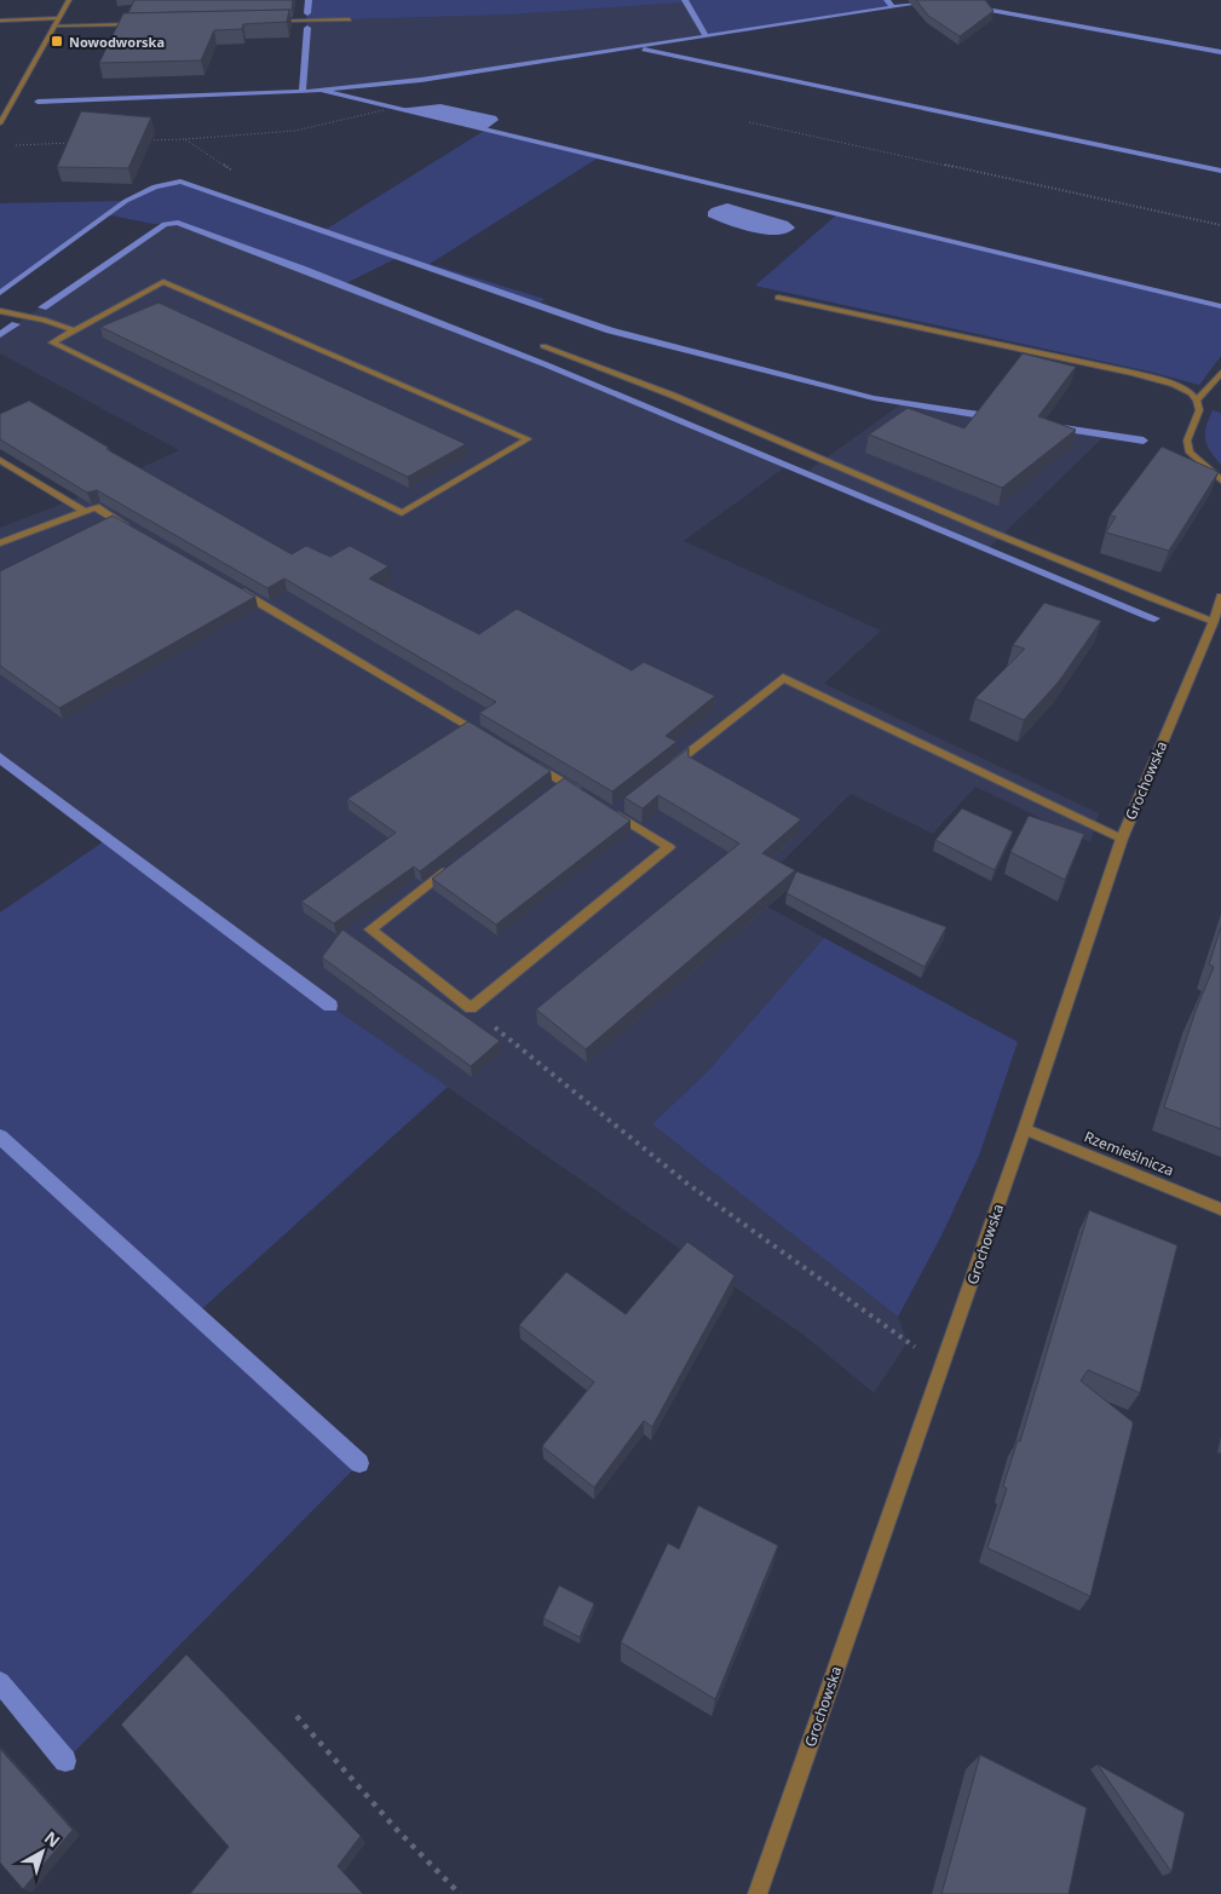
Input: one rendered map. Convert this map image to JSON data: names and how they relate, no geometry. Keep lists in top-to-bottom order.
{
  "streets": {
    "street": ["Grochowska", "Rzemieślnicza"]
  },
  "crossings": [
    ["Grochowska", "Rzemieślnicza"]
  ],
  "places": {
    "transit": ["Nowodworska"]
  },
  "north": "top right"
}
